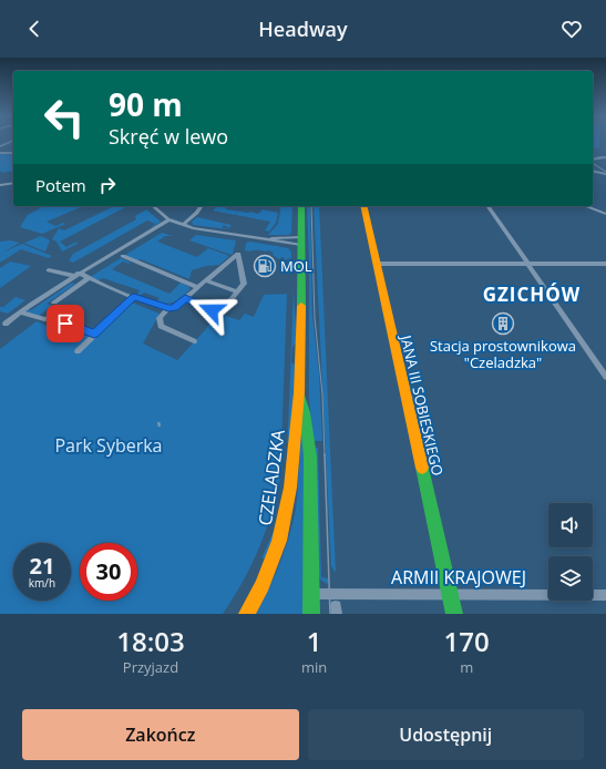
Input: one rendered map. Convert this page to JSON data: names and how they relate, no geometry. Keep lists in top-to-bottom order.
{
  "streets": {
    "main road": ["JANA III SOBIESKIEGO", "CZELADZKA"],
    "street": ["ARMII KRAJOWEJ"]
  },
  "crossings": [
    ["JANA III SOBIESKIEGO", "ARMII KRAJOWEJ"],
    ["CZELADZKA", "ARMII KRAJOWEJ"]
  ],
  "districts": ["GZICHÓW"],
  "parks": ["Park Syberka"],
  "places": {
    "fuel station": ["MOL"],
    "building": ["Stacja prostownikowa \"Czeladzka\""]
  },
  "page": {
    "header": "Headway",
    "turn": ["90 m", "Skręć w lewo"],
    "then": "Potem",
    "speed": "21 km/h",
    "limit": "30",
    "eta": [
      "18:03",
      "Przyjazd",
      "1",
      "min",
      "170",
      "m"
    ],
    "buttons": ["Zakończ", "Udostępnij"]
  }
}
